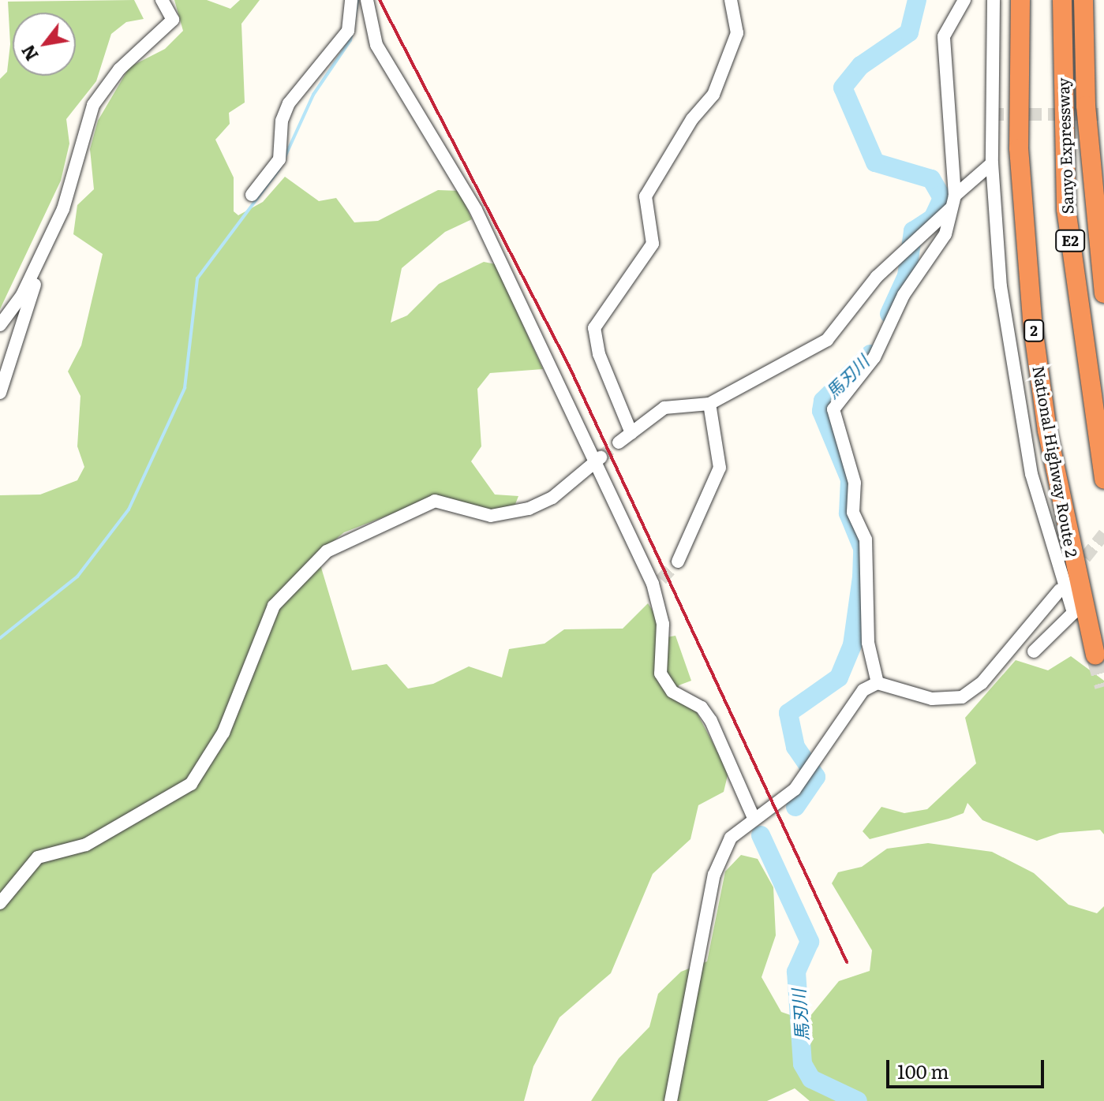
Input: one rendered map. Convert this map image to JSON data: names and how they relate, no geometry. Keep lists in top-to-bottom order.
{
  "streets": {
    "highway": [
      "Sanyo Expressway",
      "E2",
      "2",
      "National Highway Route 2"
    ]
  },
  "water": ["馬刃川"],
  "scale_bar": "100 m",
  "north": "bottom left"
}
